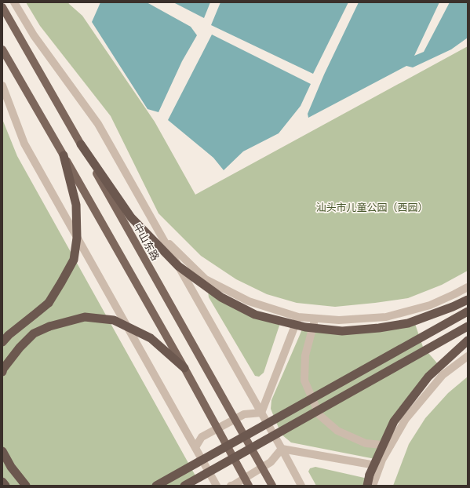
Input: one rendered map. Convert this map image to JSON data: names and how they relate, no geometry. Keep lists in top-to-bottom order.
{
  "streets": {
    "main road": ["中山东路"]
  },
  "parks": ["汕头市儿童公园（西园）"]
}
